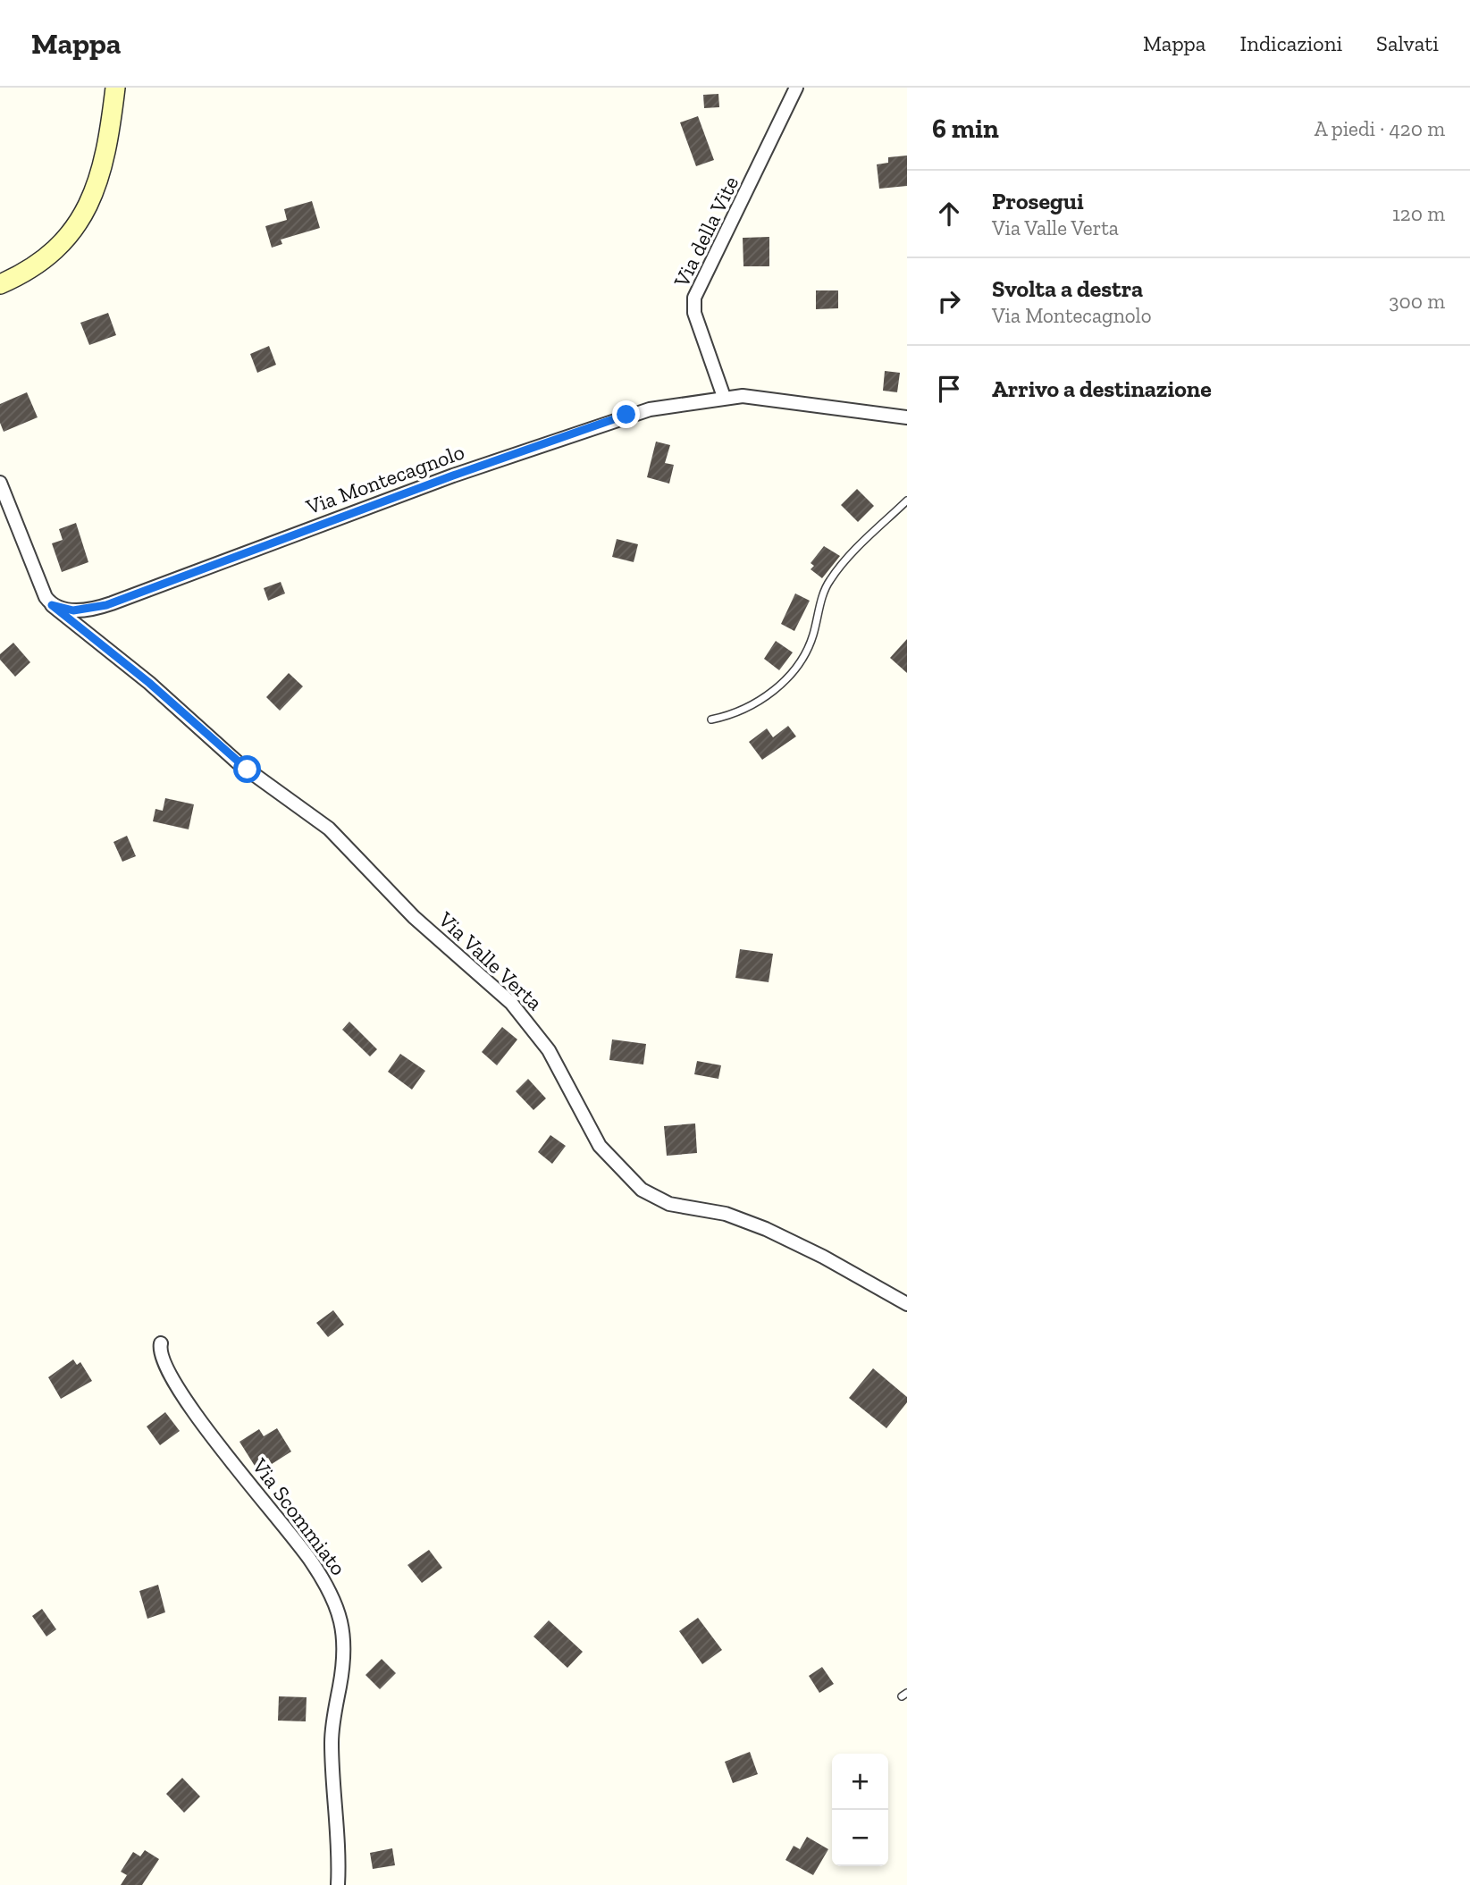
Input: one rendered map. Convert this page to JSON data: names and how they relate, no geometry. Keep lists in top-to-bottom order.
{
  "streets": {
    "street": [
      "Via della Vite",
      "Via Montecagnolo",
      "Via Valle Verta",
      "Via Scommiato"
    ]
  },
  "crossings": [
    ["Via della Vite", "Via Montecagnolo"],
    ["Via Montecagnolo", "Via Valle Verta"]
  ],
  "page": {
    "header": "Mappa",
    "nav": ["Mappa", "Indicazioni", "Salvati"],
    "heading": ["6 min", "A piedi · 420 m"],
    "list": [
      ["Prosegui", "Via Valle Verta", "120 m"],
      ["Svolta a destra", "Via Montecagnolo", "300 m"],
      "Arrivo a destinazione"
    ],
    "map_buttons": ["+", "−"]
  }
}
